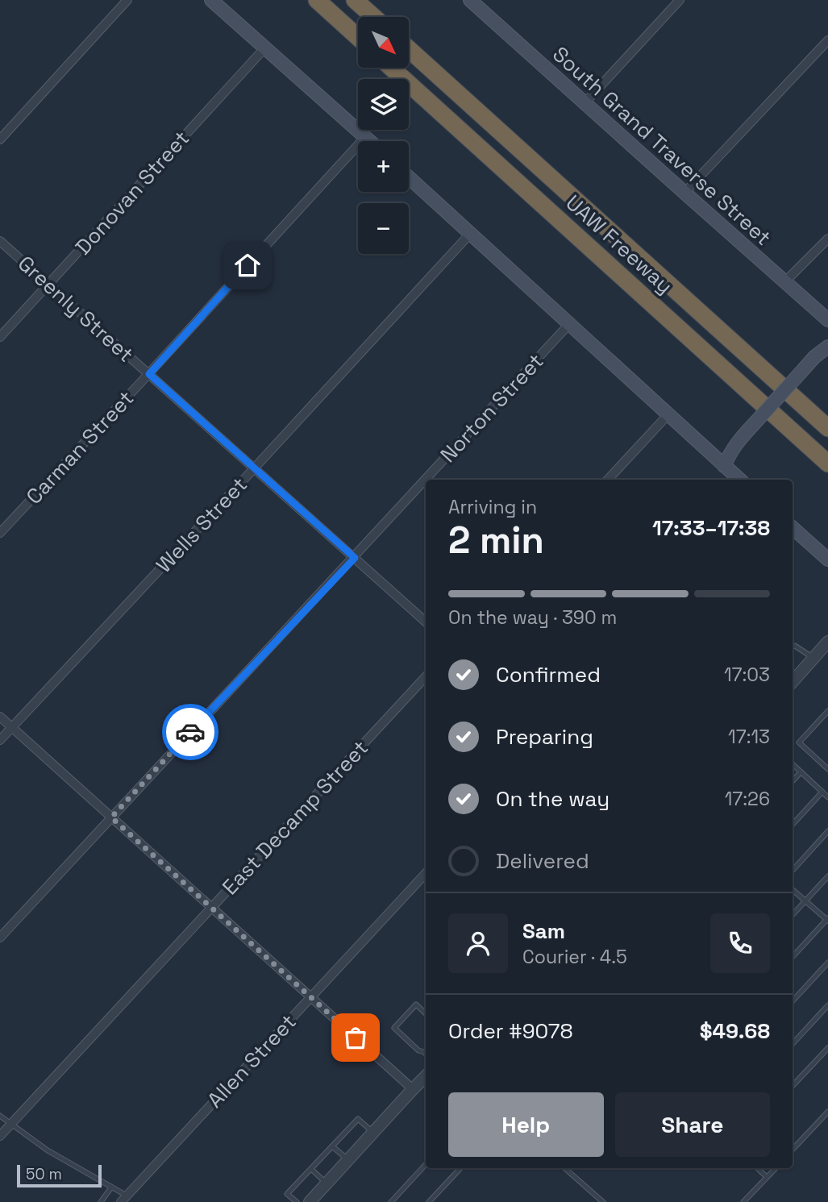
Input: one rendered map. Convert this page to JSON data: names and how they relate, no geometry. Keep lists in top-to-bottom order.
{
  "streets": {
    "highway": ["UAW Freeway"],
    "main road": ["South Grand Traverse Street"],
    "street": [
      "Donovan Street",
      "Greenly Street",
      "Norton Street",
      "Carman Street",
      "Wells Street",
      "East Decamp Street",
      "Allen Street"
    ]
  },
  "crossings": [
    ["Donovan Street", "Greenly Street"],
    ["Greenly Street", "Norton Street"],
    ["Greenly Street", "Carman Street"],
    ["Greenly Street", "Wells Street"]
  ],
  "scale_bar": "50 m",
  "north": "bottom right",
  "page": {
    "map_buttons": ["+", "−"],
    "heading": ["2 min", "Arriving in", "17:33–17:38"],
    "panel": [
      "Sam",
      "Courier · 4.5",
      "Order #9078",
      "$49.68"
    ],
    "bar": "On the way · 390 m",
    "list": [
      ["Confirmed", "17:03"],
      ["Preparing", "17:13"],
      ["On the way", "17:26"],
      "Delivered"
    ],
    "buttons": ["Help", "Share"],
    "scale": "50 m"
  }
}
